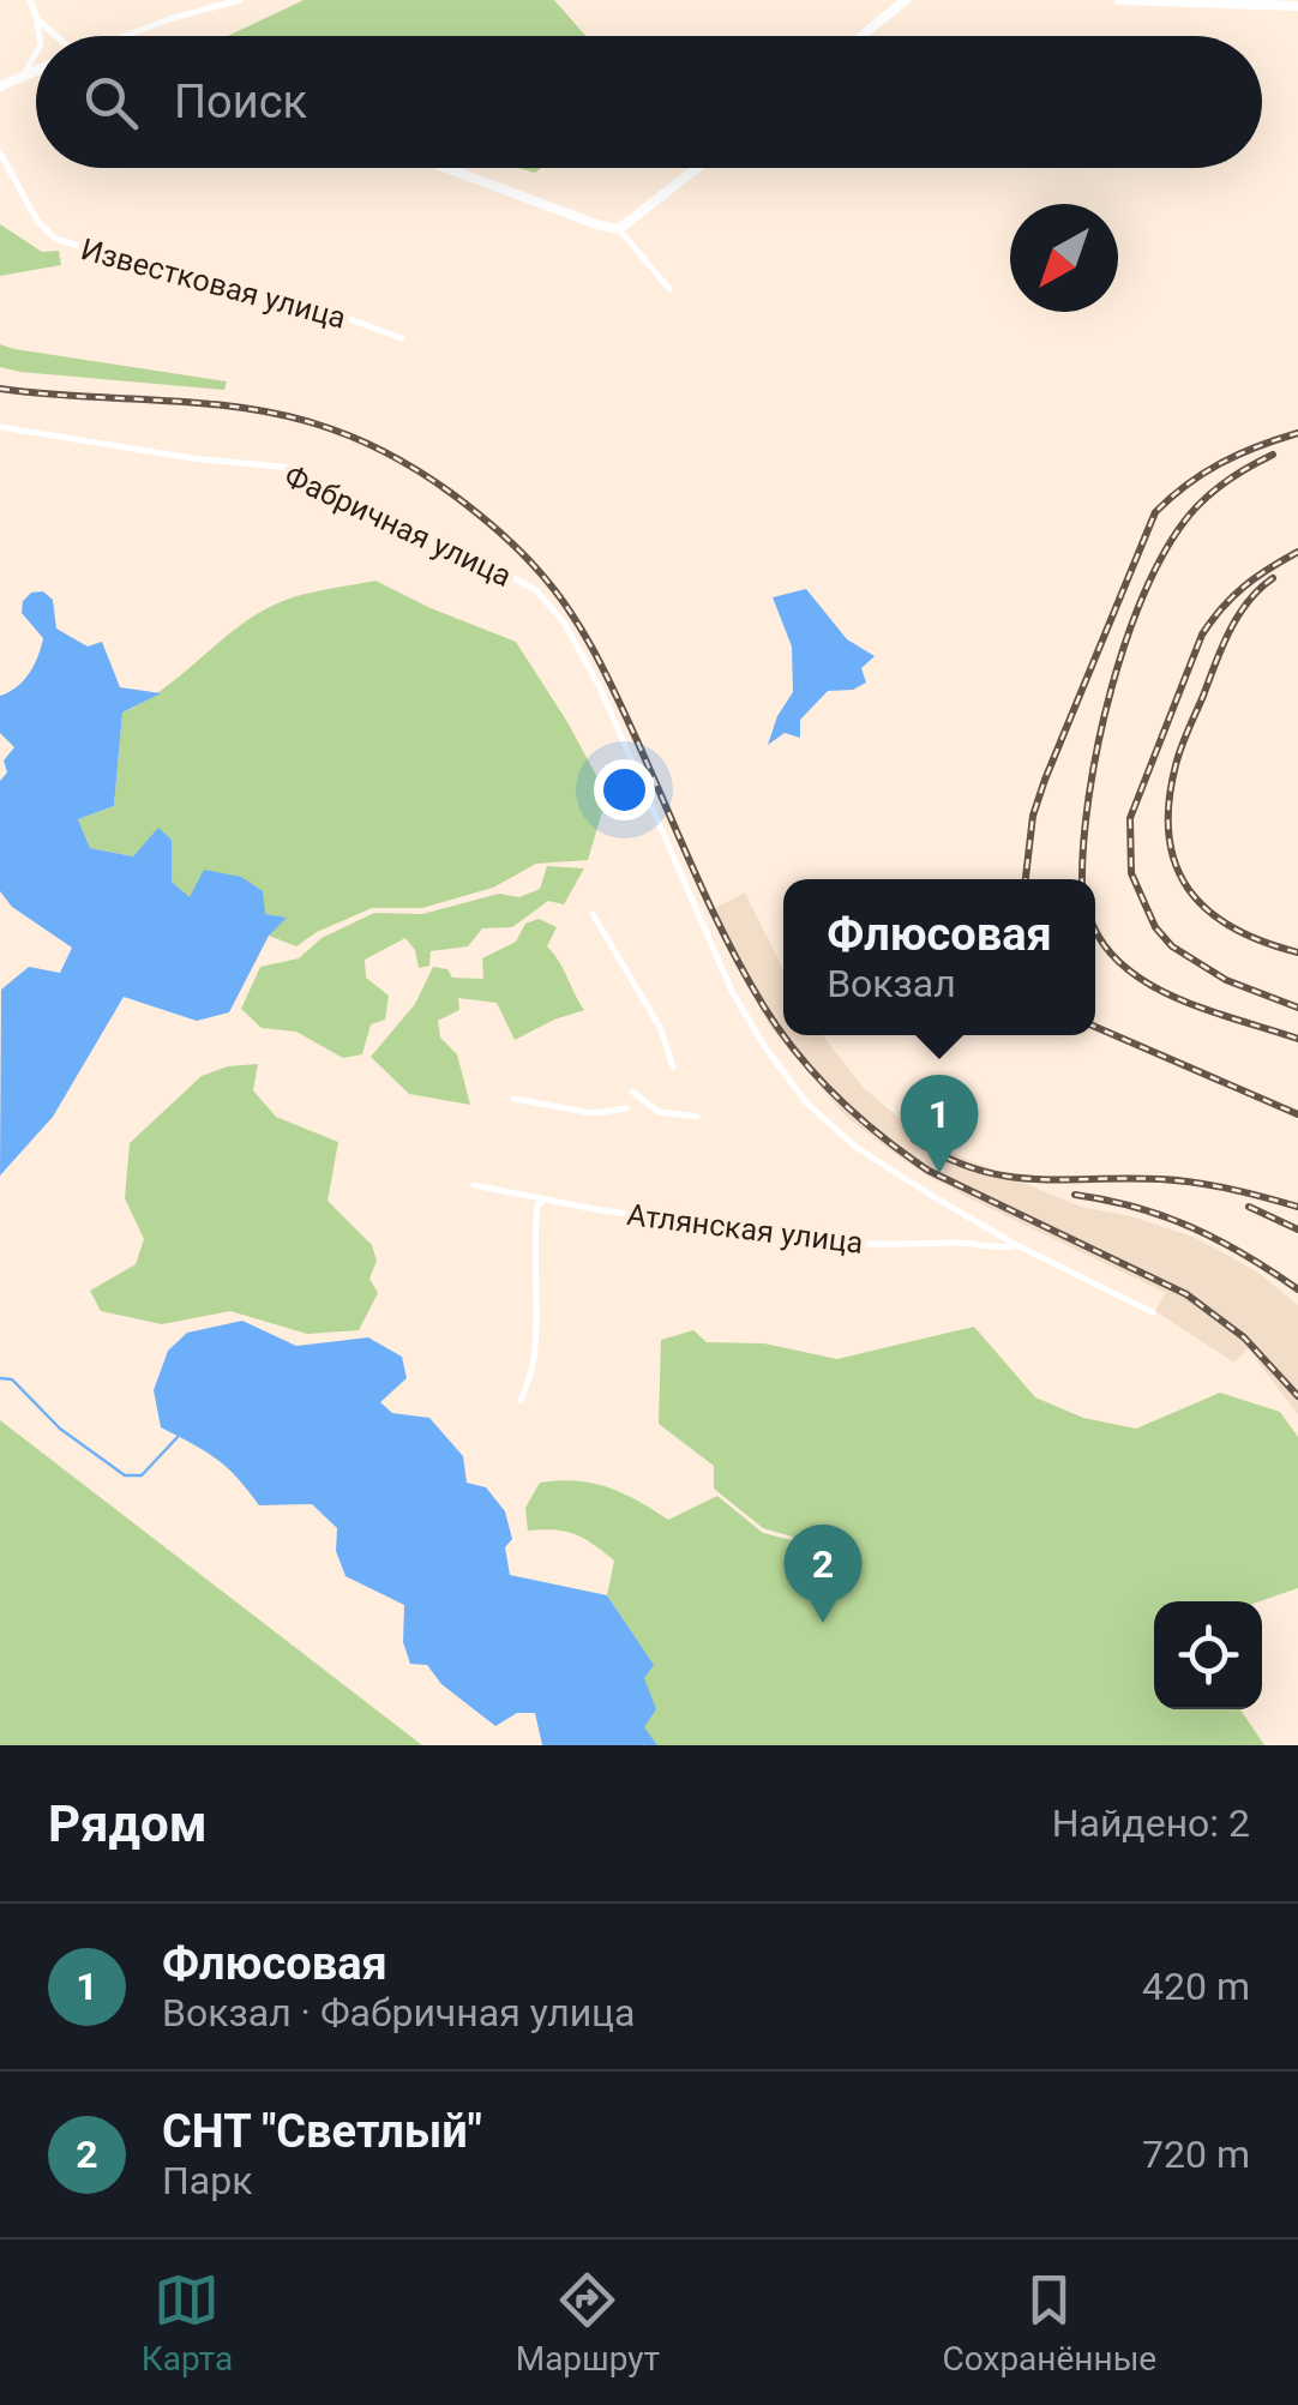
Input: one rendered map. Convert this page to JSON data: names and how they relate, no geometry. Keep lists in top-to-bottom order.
{
  "streets": {
    "street": ["Известковая улица", "Фабричная улица", "Атлянская улица"]
  },
  "crossings": [
    ["Фабричная улица", "Атлянская улица"]
  ],
  "north": "bottom left",
  "page": {
    "search": "Поиск",
    "popup": ["Флюсовая", "Вокзал"],
    "pins": ["1", "2"],
    "heading": ["Рядом", "Найдено: 2"],
    "list": [
      {
        "mark": "1",
        "name": "Флюсовая",
        "note": "Вокзал · Фабричная улица",
        "value": "420 m"
      },
      {
        "mark": "2",
        "name": "СНТ \"Светлый\"",
        "note": "Парк",
        "value": "720 m"
      }
    ],
    "nav": ["Карта", "Маршрут", "Сохранённые"]
  }
}
